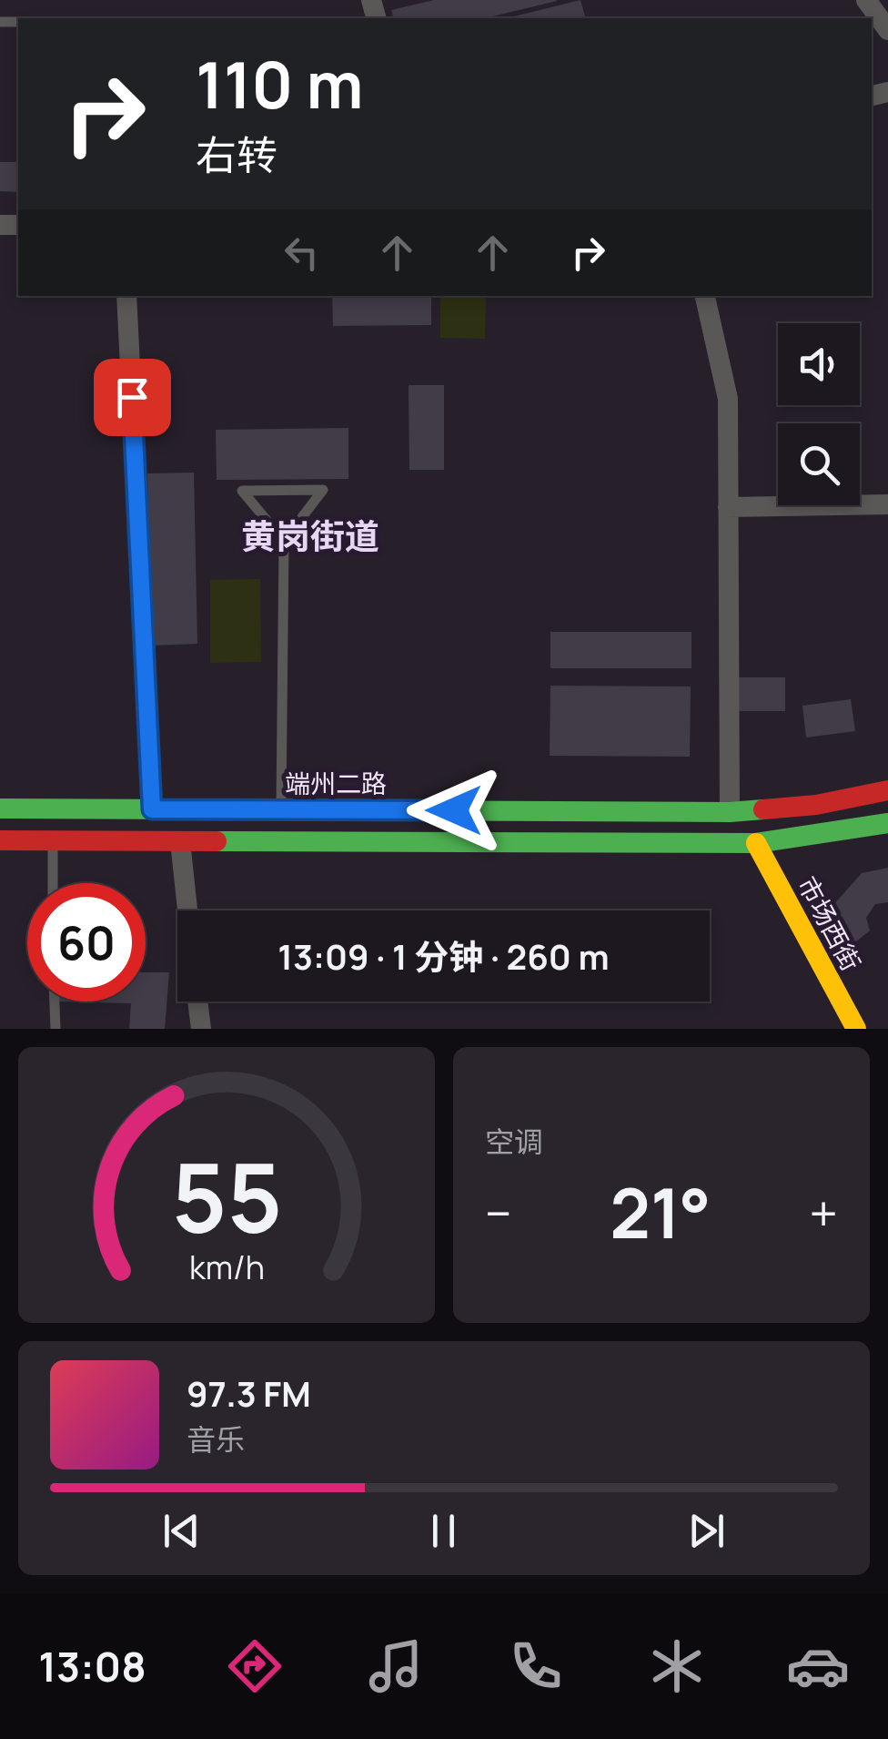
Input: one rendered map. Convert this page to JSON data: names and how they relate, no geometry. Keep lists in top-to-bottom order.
{
  "streets": {
    "main road": ["端州二路", "市场西街"]
  },
  "districts": ["黄岗街道"],
  "page": {
    "turn": ["110 m", "右转"],
    "limit": "60",
    "trip": "13:09 · 1 分钟 · 260 m",
    "tile": "空调",
    "heat": ["−", "21°", "+"],
    "song": ["97.3 FM", "音乐"],
    "tabs": "13:08",
    "gauge": ["55", "km/h"]
  }
}
